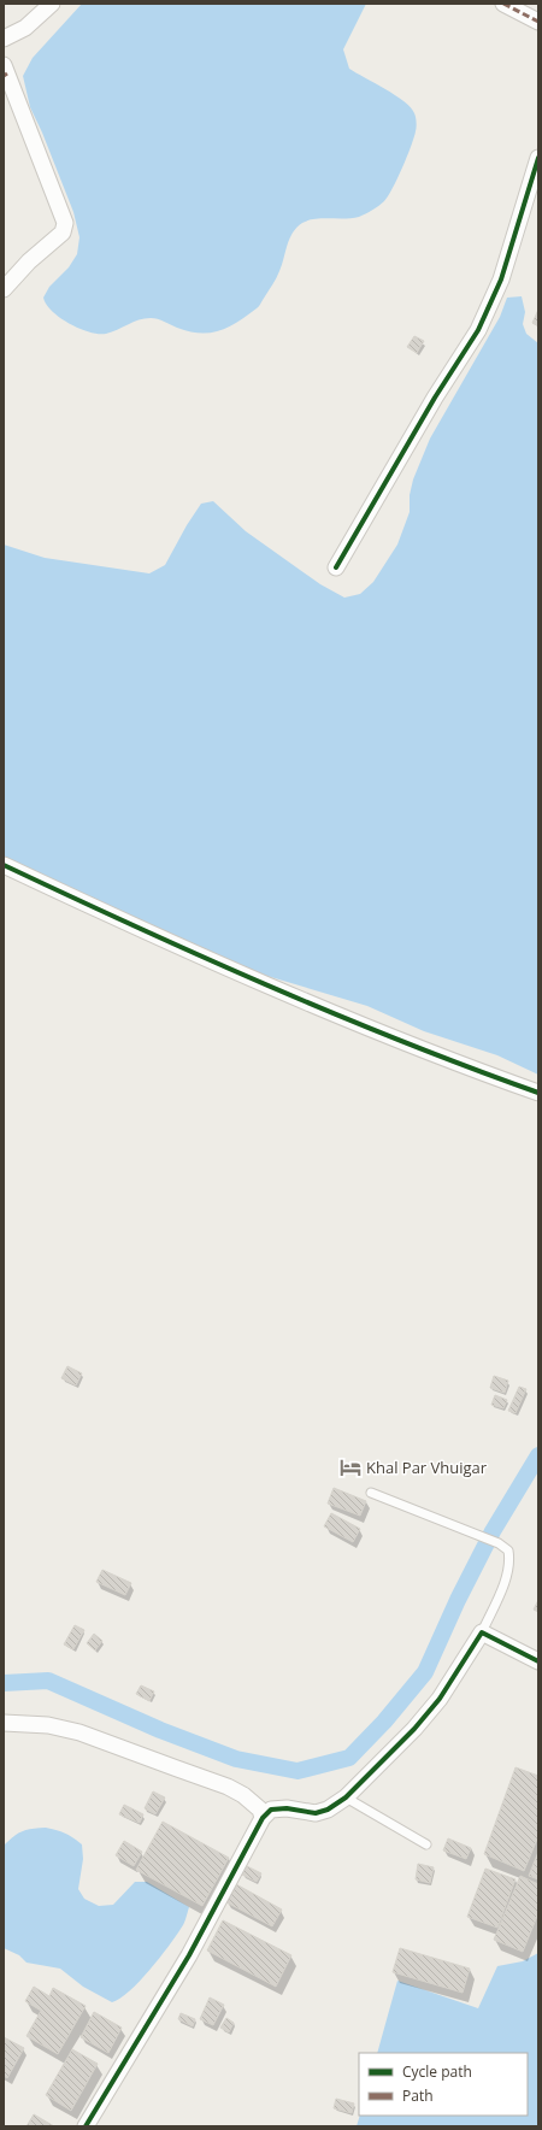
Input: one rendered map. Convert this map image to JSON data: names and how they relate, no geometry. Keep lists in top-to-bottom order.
{
  "places": {
    "hotel": ["Khal Par Vhuigar"]
  },
  "legend": ["Cycle path", "Path"]
}
